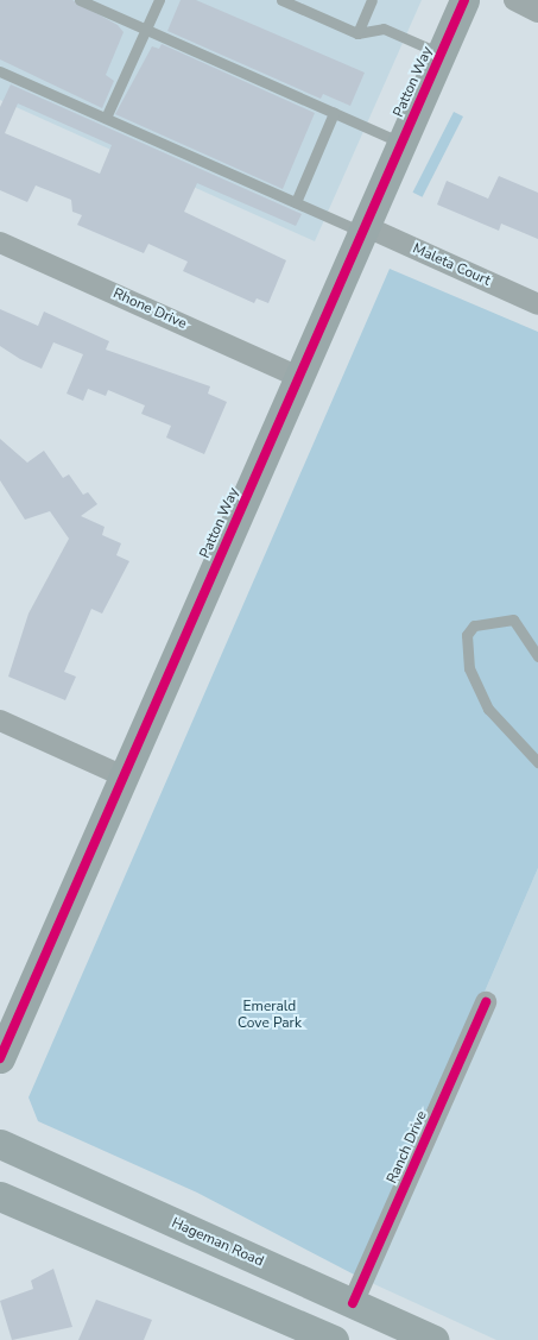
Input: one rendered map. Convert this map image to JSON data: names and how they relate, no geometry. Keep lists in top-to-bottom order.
{
  "streets": {
    "street": [
      "Patton Way",
      "Maleta Court",
      "Rhone Drive",
      "Ranch Drive",
      "Hageman Road"
    ]
  },
  "crossings": [
    ["Patton Way", "Maleta Court"],
    ["Patton Way", "Rhone Drive"],
    ["Ranch Drive", "Hageman Road"]
  ],
  "parks": ["Emerald Cove Park"]
}
